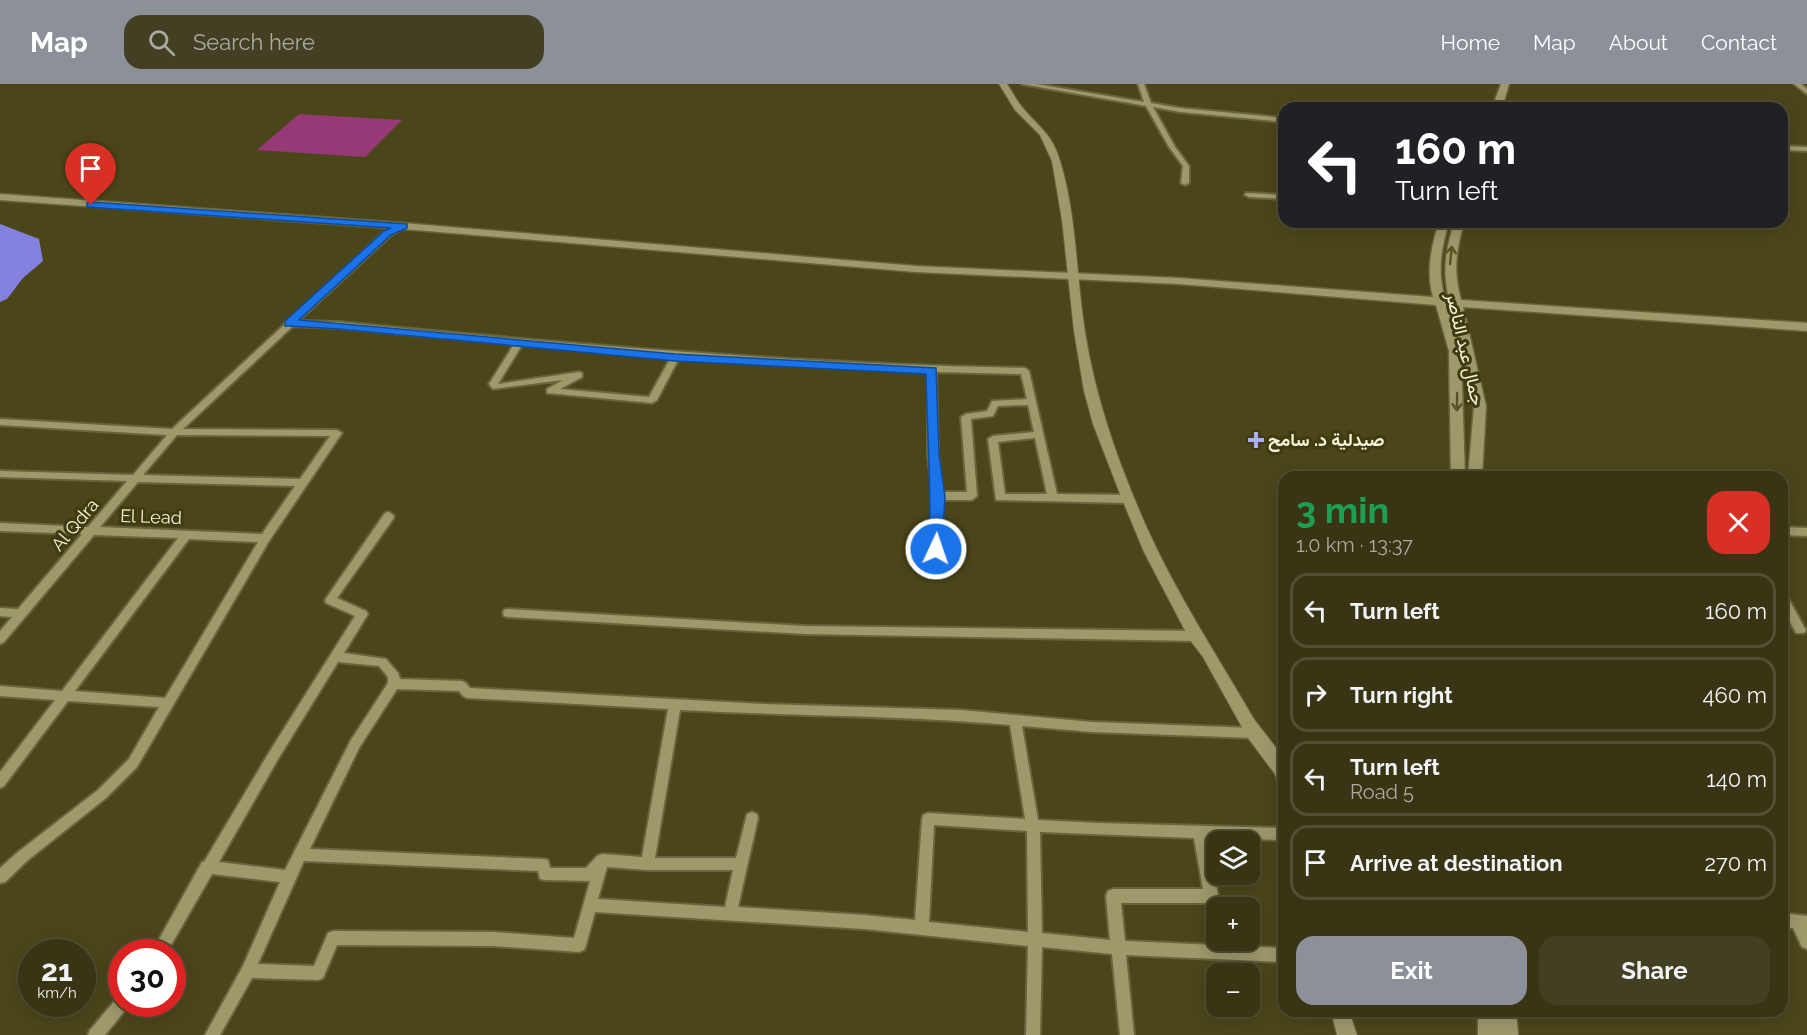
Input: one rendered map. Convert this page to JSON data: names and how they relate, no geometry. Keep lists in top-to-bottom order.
{
  "streets": {
    "main road": ["جمال عبد الناصر"],
    "street": ["El Lead", "Al Qdra"]
  },
  "crossings": [
    ["El Lead", "Al Qdra"]
  ],
  "places": {
    "health": ["صيدلية د. سامح"]
  },
  "page": {
    "header": "Map",
    "search": "Search here",
    "nav": [
      "Home",
      "Map",
      "About",
      "Contact"
    ],
    "turn": ["160 m", "Turn left"],
    "heading": ["3 min", "1.0 km · 13:37"],
    "list": [
      {
        "name": "Turn left",
        "value": "160 m"
      },
      {
        "name": "Turn right",
        "value": "460 m"
      },
      {
        "name": "Turn left",
        "note": "Road 5",
        "value": "140 m"
      },
      {
        "name": "Arrive at destination",
        "value": "270 m"
      }
    ],
    "map_buttons": ["+", "−"],
    "buttons": ["Exit", "Share"],
    "speed": "21 km/h",
    "limit": "30"
  }
}
